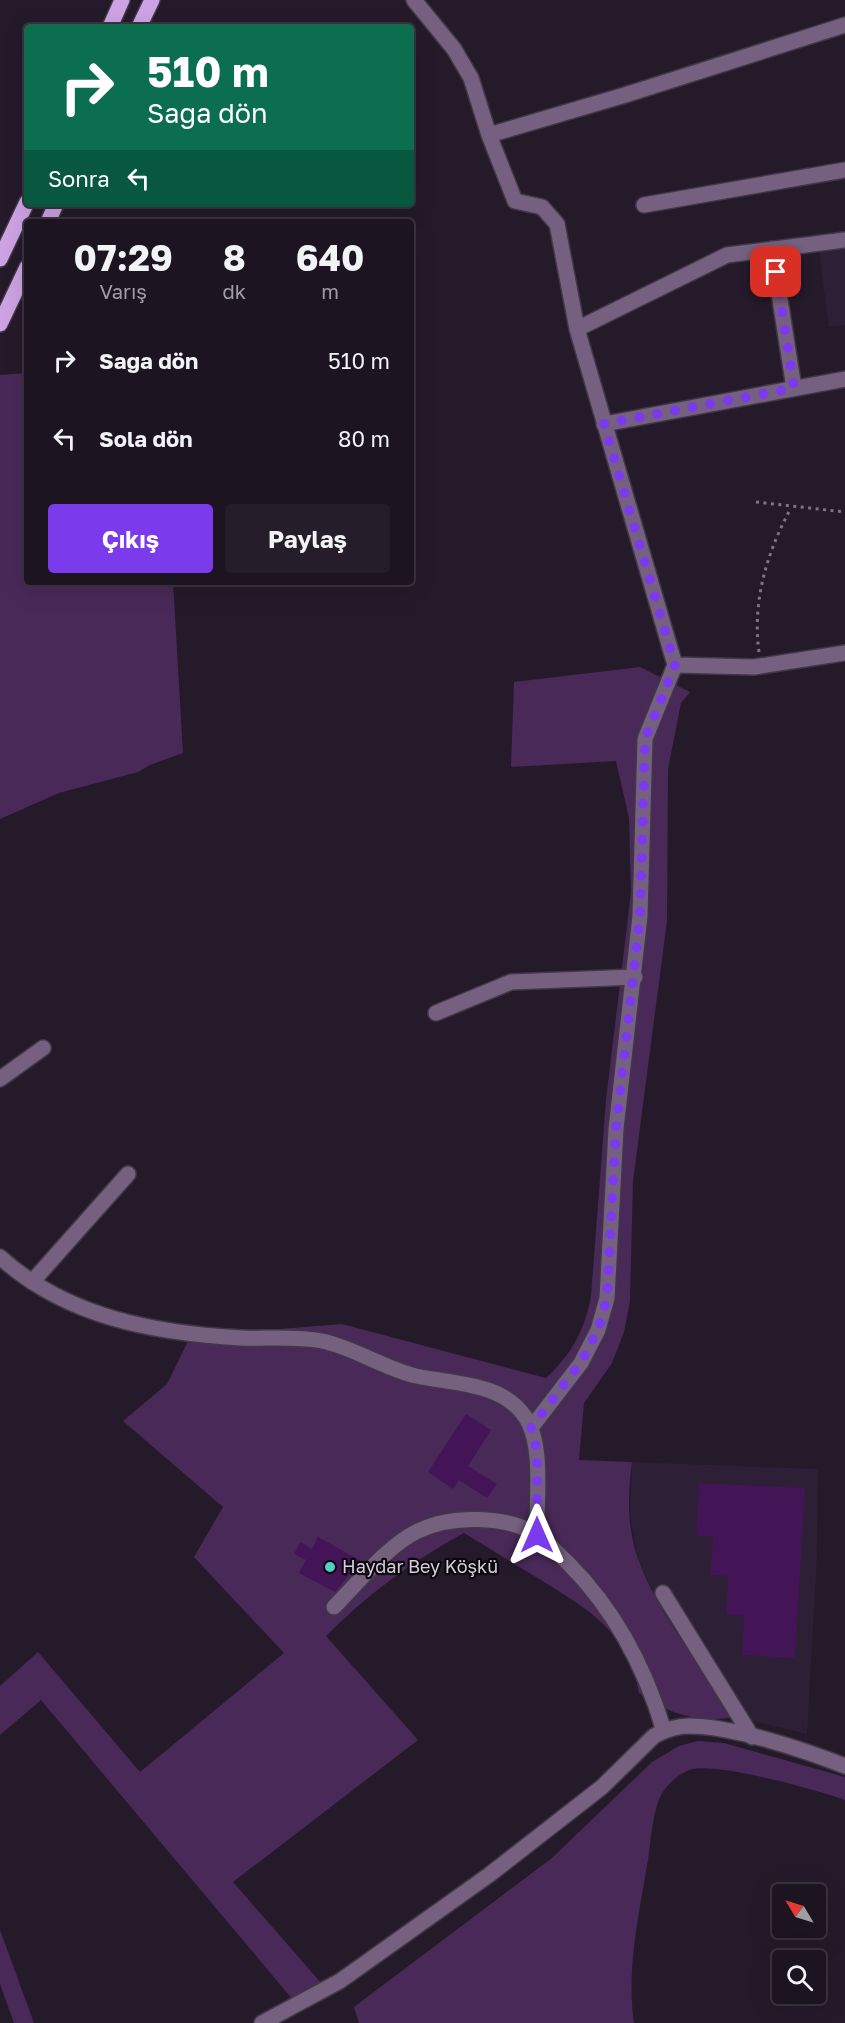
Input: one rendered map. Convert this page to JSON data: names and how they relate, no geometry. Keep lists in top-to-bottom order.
{
  "places": ["Haydar Bey Köşkü"],
  "north": "top left",
  "page": {
    "turn": ["510 m", "Sağa dön"],
    "then": "Sonra",
    "eta": [
      "07:29",
      "Varış",
      "8",
      "dk",
      "640",
      "m"
    ],
    "list": [
      {
        "name": "Sağa dön",
        "value": "510 m"
      },
      {
        "name": "Sola dön",
        "value": "80 m"
      }
    ],
    "buttons": ["Çıkış", "Paylaş"]
  }
}
